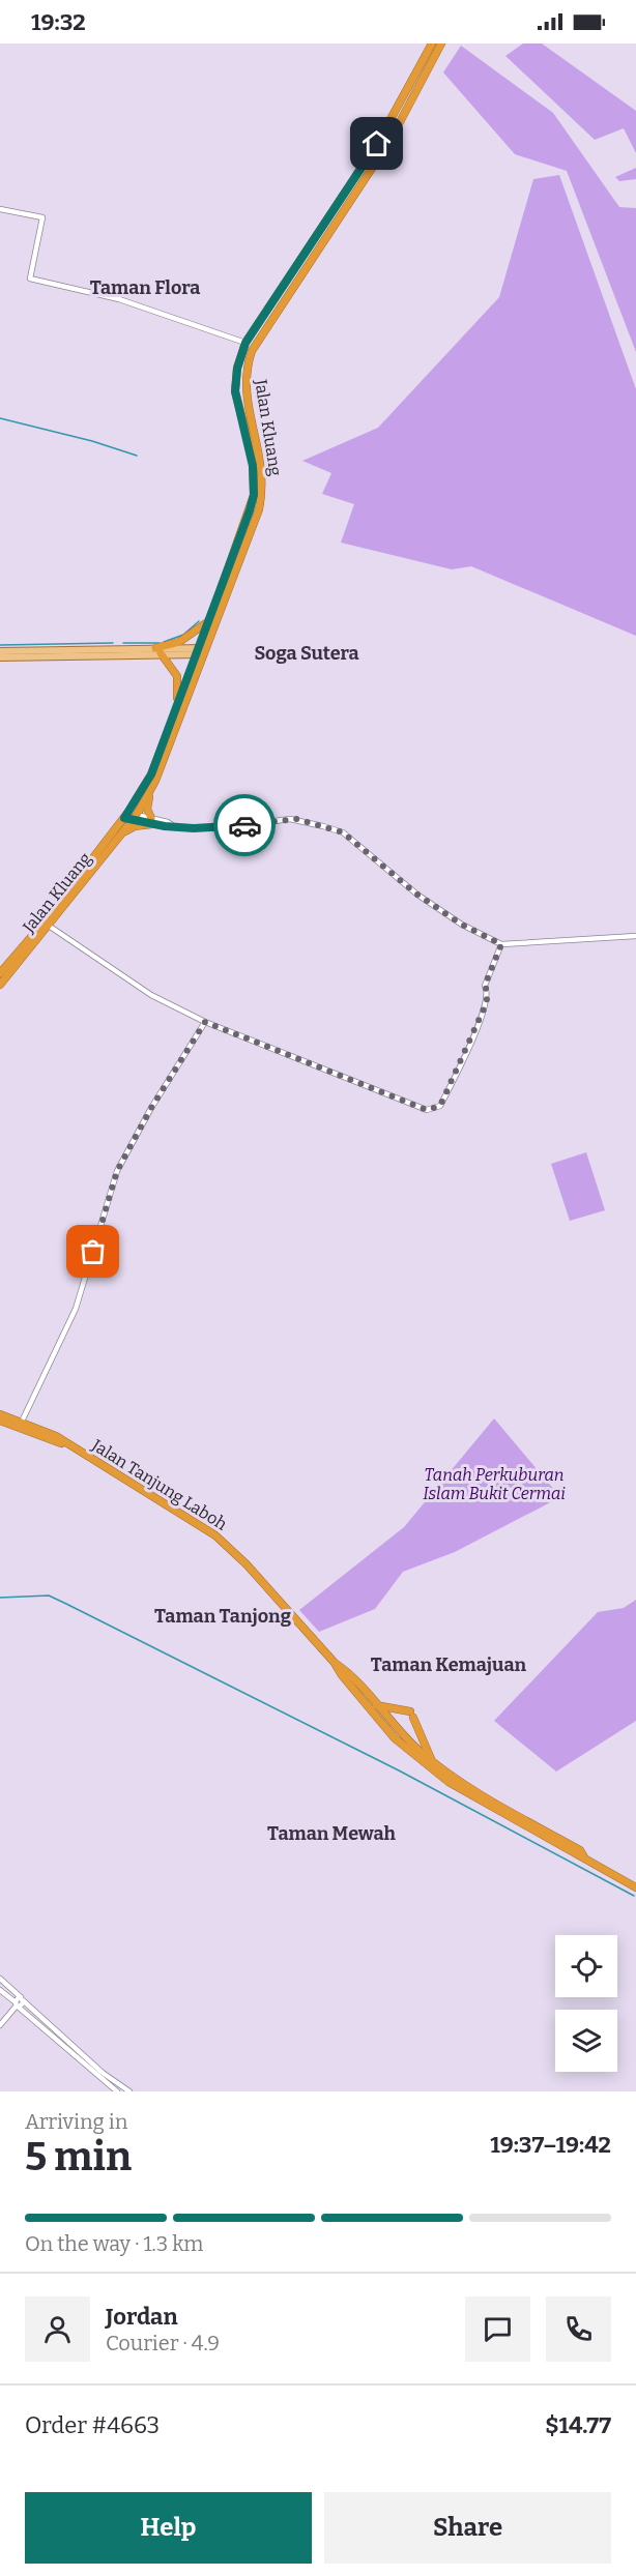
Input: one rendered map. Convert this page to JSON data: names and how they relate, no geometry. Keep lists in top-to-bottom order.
{
  "streets": {
    "highway": ["Jalan Kluang", "Jalan Tanjung Laboh"]
  },
  "districts": [
    "Taman Flora",
    "Soga Sutera",
    "Taman Tanjong",
    "Taman Kemajuan",
    "Taman Mewah"
  ],
  "parks": ["Tanah Perkuburan Islam Bukit Cermai"],
  "page": {
    "status": "19:32",
    "heading": ["5 min", "Arriving in", "19:37–19:42"],
    "panel": [
      "Jordan",
      "Courier · 4.9",
      "Order #4663",
      "$14.77"
    ],
    "bar": "On the way · 1.3 km",
    "buttons": ["Help", "Share"]
  }
}
